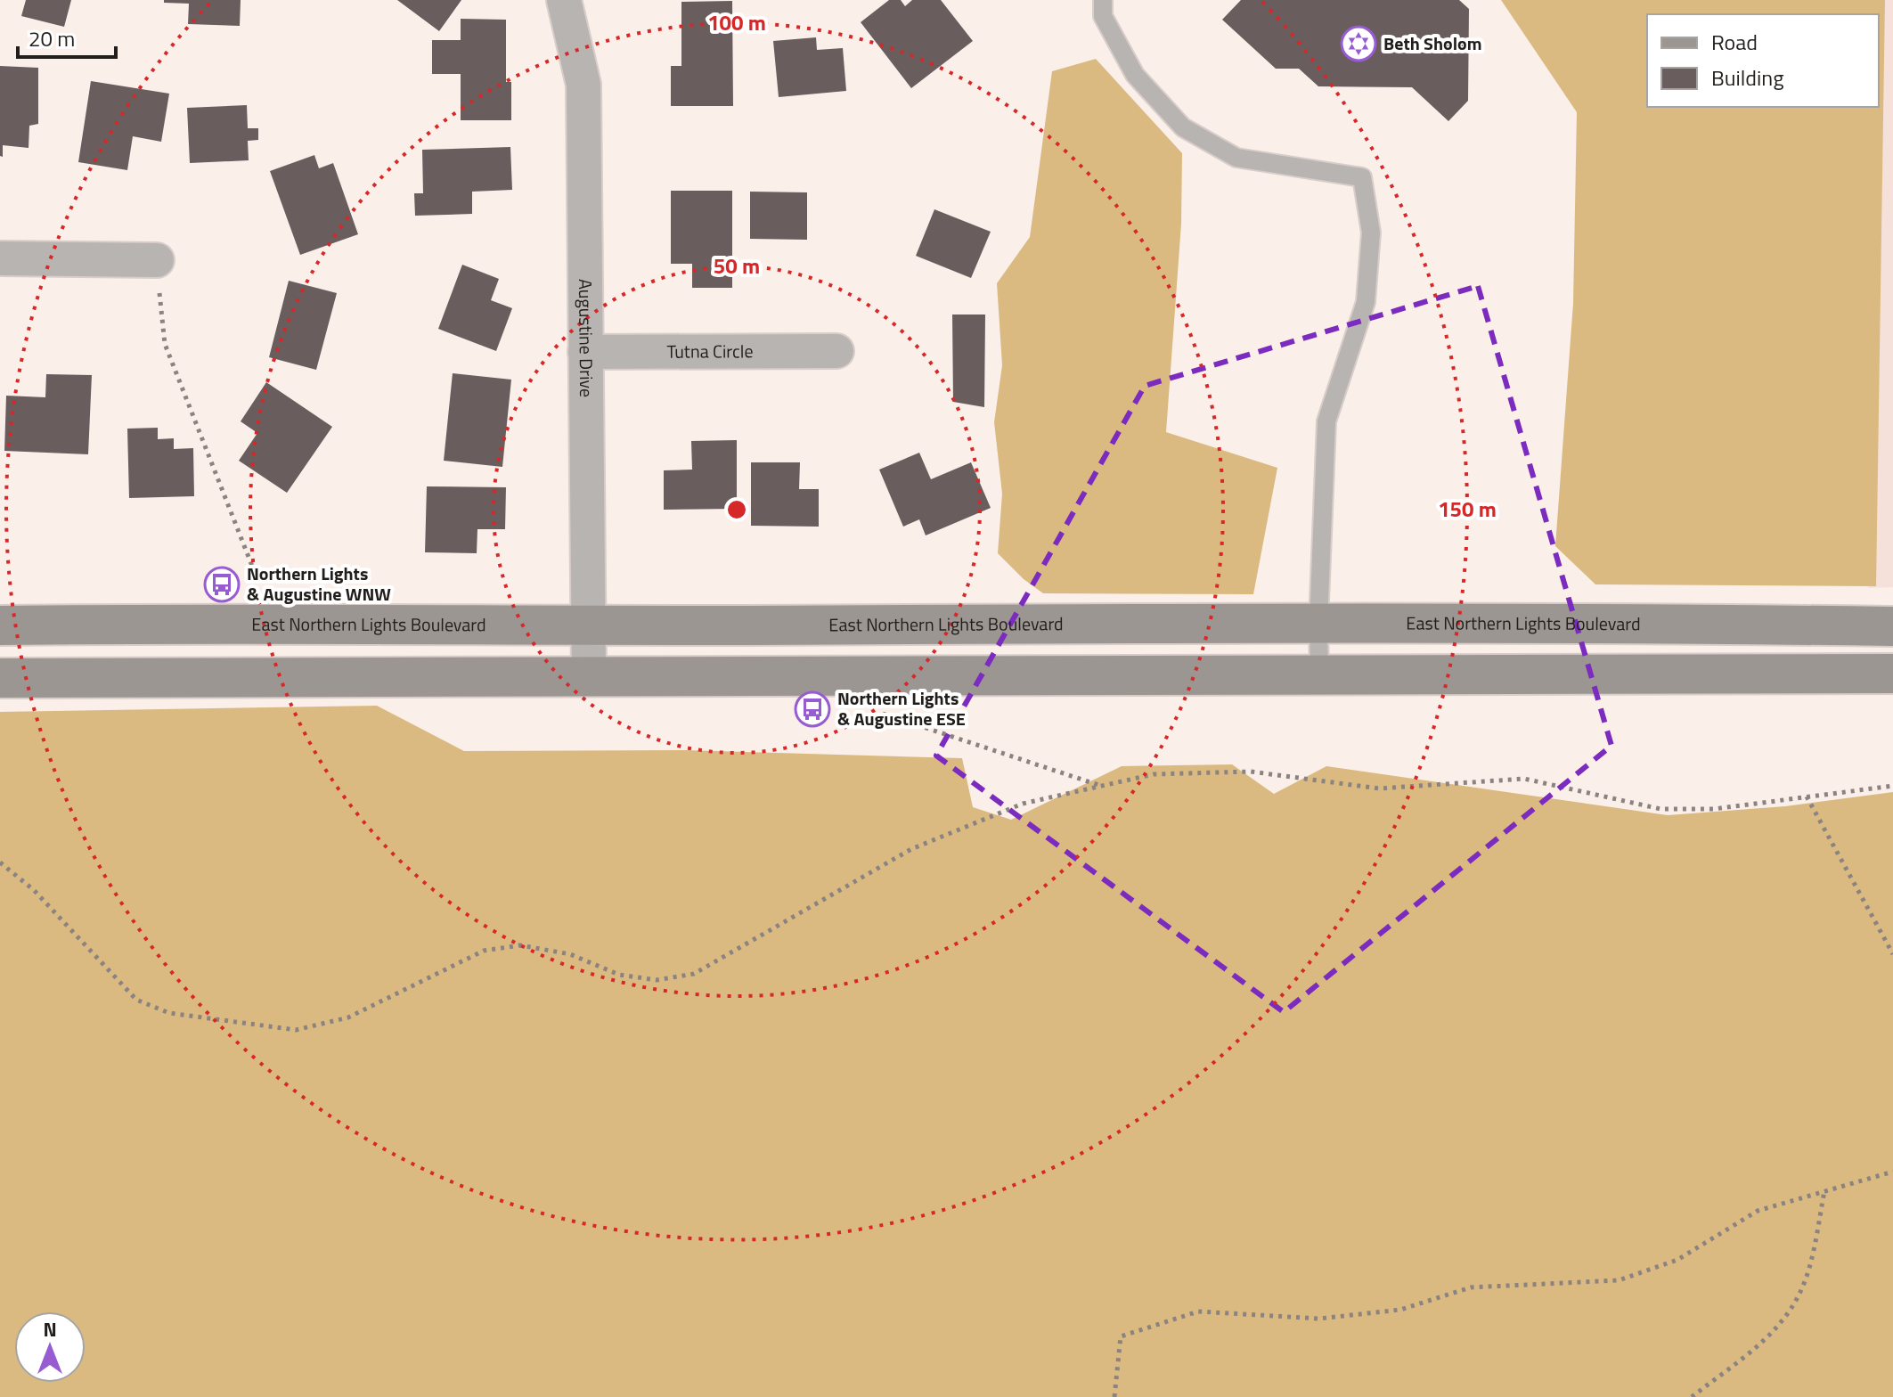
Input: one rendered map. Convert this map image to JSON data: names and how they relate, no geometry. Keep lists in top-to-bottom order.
{
  "streets": {
    "main road": ["East Northern Lights Boulevard"],
    "street": ["Augustine Drive", "Tutna Circle"]
  },
  "crossings": [
    ["Augustine Drive", "Tutna Circle"],
    ["Augustine Drive", "East Northern Lights Boulevard"]
  ],
  "places": {
    "synagogue": ["Beth Sholom"],
    "bus stop": ["Northern Lights & Augustine WNW", "Northern Lights & Augustine ESE"]
  },
  "legend": ["Road", "Building"],
  "scale_bar": "20 m",
  "north": "top",
  "rings": ["100 m", "50 m", "150 m"]
}
